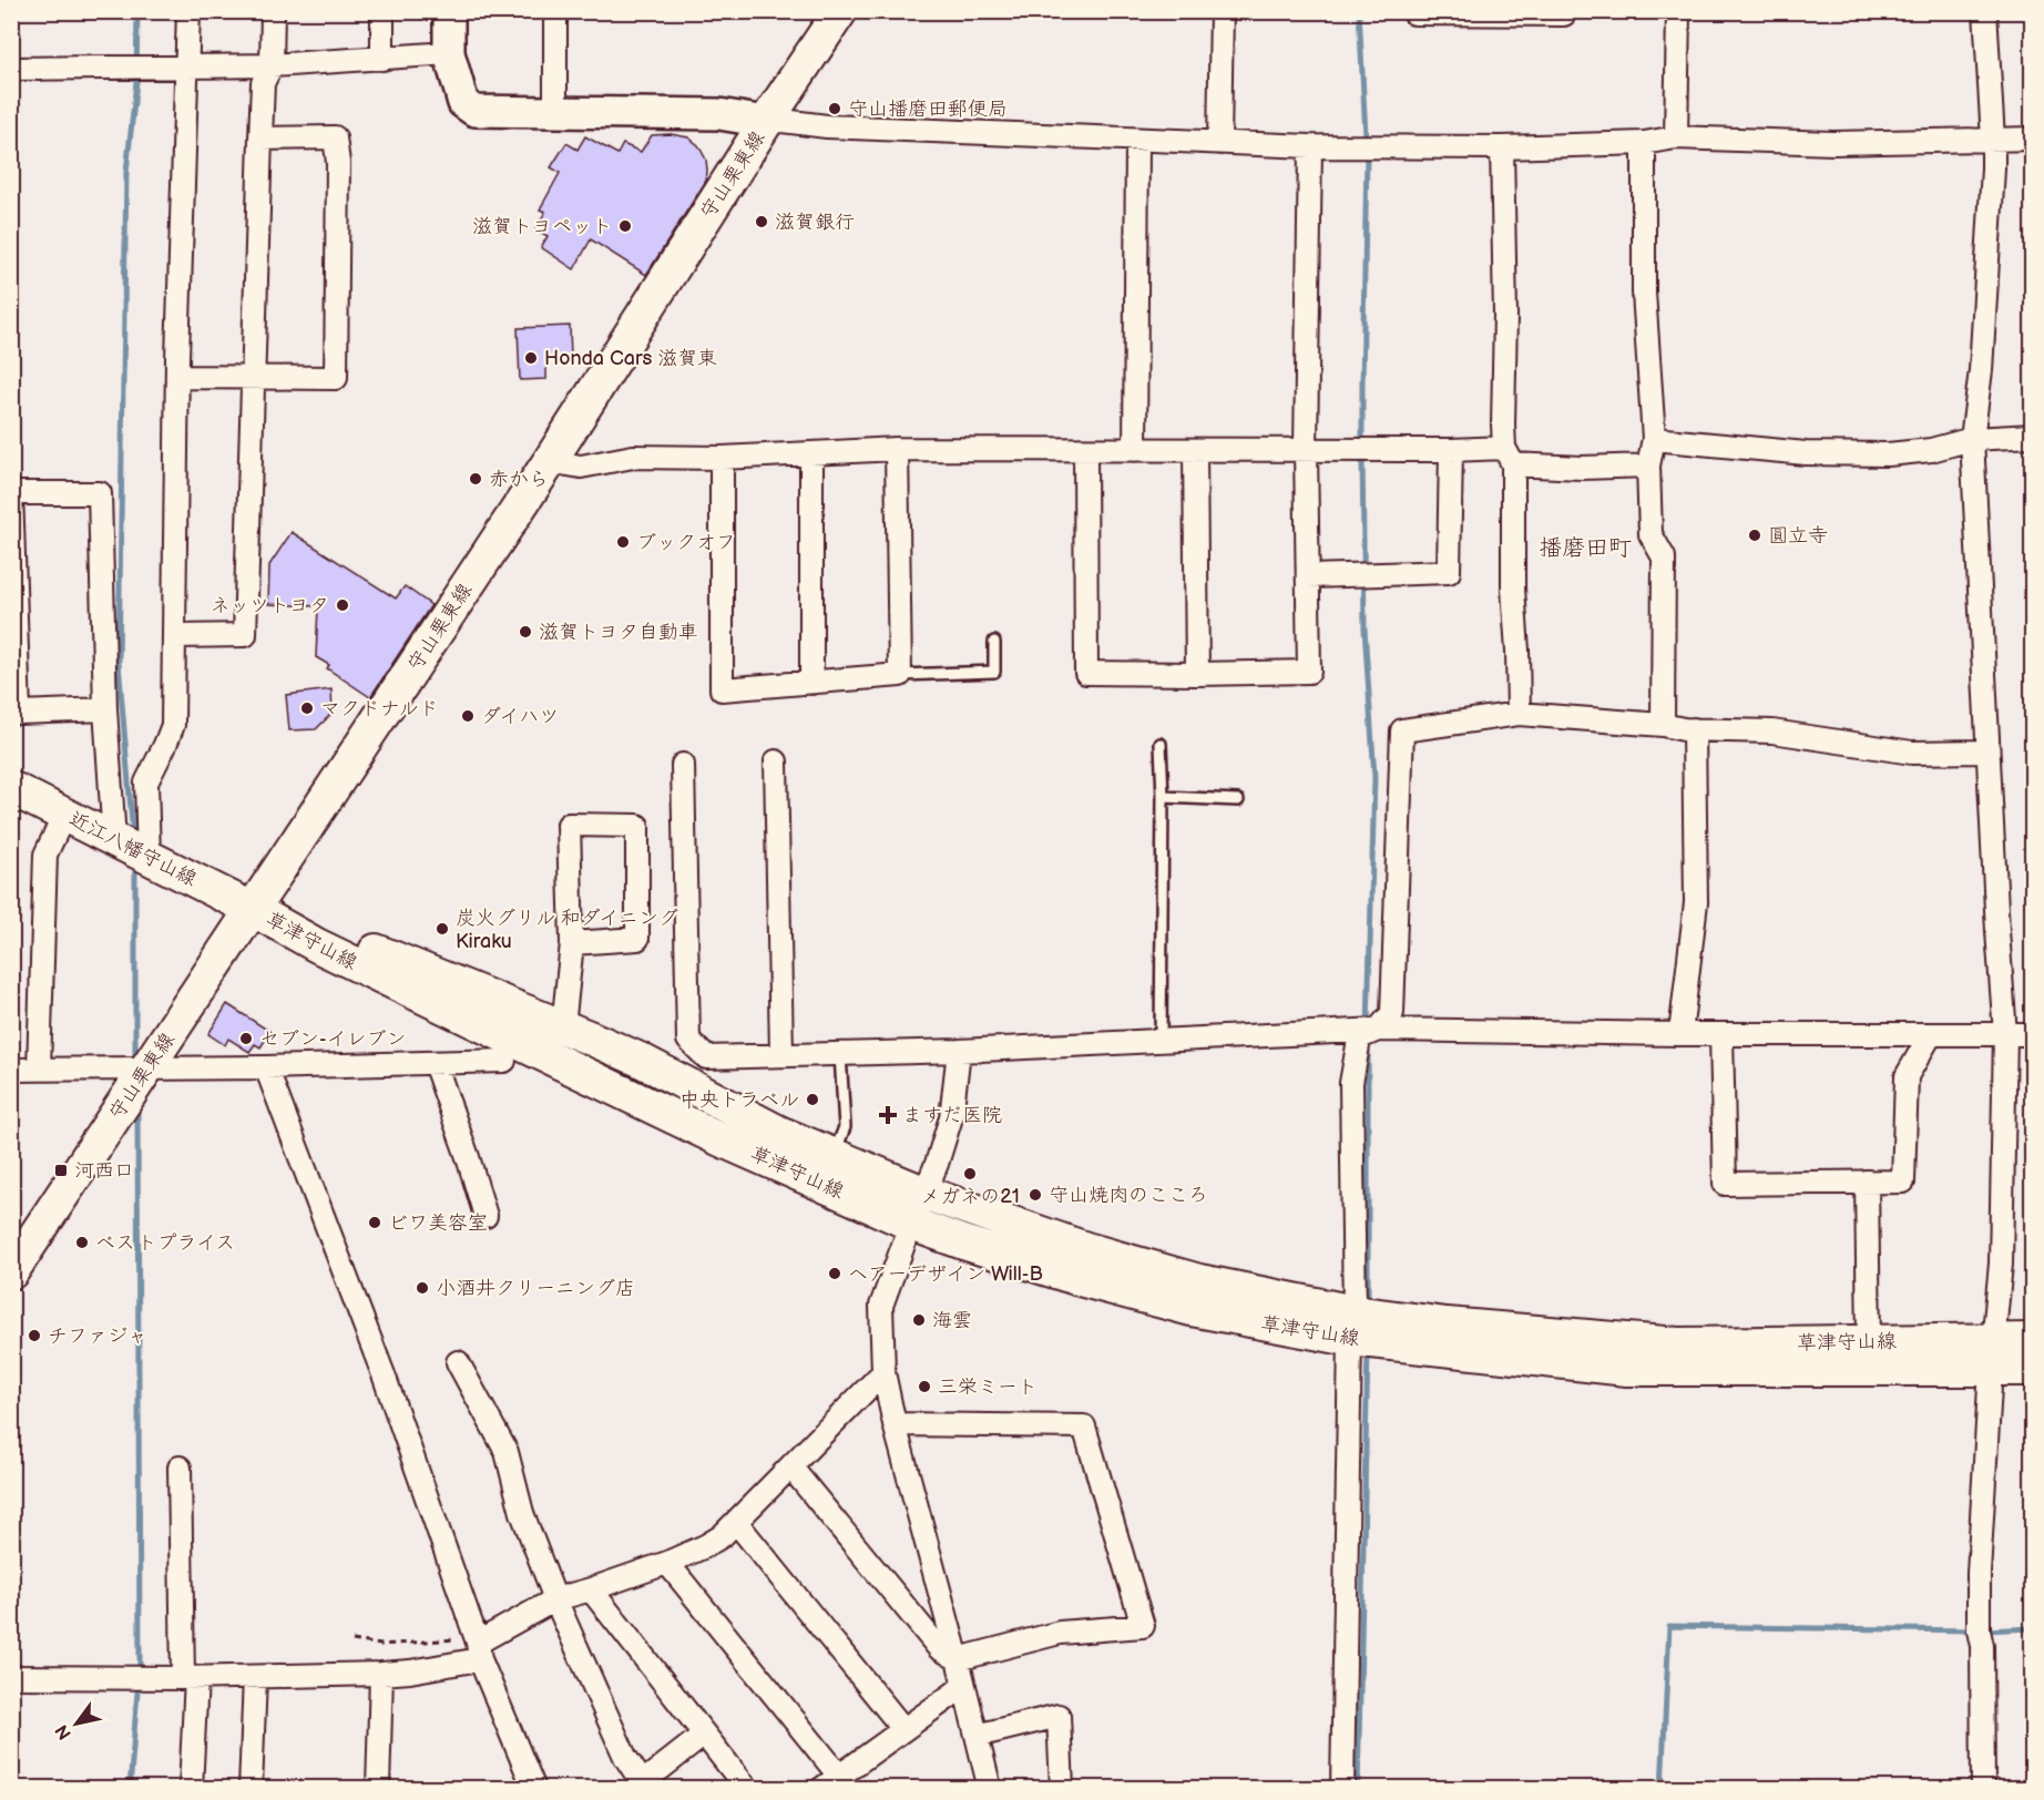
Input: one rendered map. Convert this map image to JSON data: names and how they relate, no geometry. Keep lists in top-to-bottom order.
{
  "streets": {
    "main road": ["守山栗東線", "近江八幡守山線", "草津守山線"]
  },
  "crossings": [
    ["守山栗東線", "近江八幡守山線"],
    ["守山栗東線", "草津守山線"],
    ["近江八幡守山線", "草津守山線"]
  ],
  "districts": ["播磨田町"],
  "places": {
    "other": [
      "守山播磨田郵便局",
      "滋賀銀行",
      "滋賀トヨペット",
      "Honda Cars 滋賀東",
      "赤から",
      "圓立寺",
      "ブックオフ",
      "ネッツトヨタ",
      "滋賀トヨタ自動車",
      "マクドナルド",
      "ダイハツ",
      "炭火グリル 和ダイニング Kiraku",
      "セブン-イレブン",
      "中央トラベル",
      "メガネの21",
      "守山焼肉のこころ",
      "ビワ美容室",
      "ベストプライス",
      "ヘアーデザイン Will-B",
      "小酒井クリーニング店",
      "海雲",
      "チファジャ",
      "三栄ミート"
    ],
    "health": ["ますだ医院"],
    "transit": ["河西口"]
  },
  "north": "bottom left"
}
